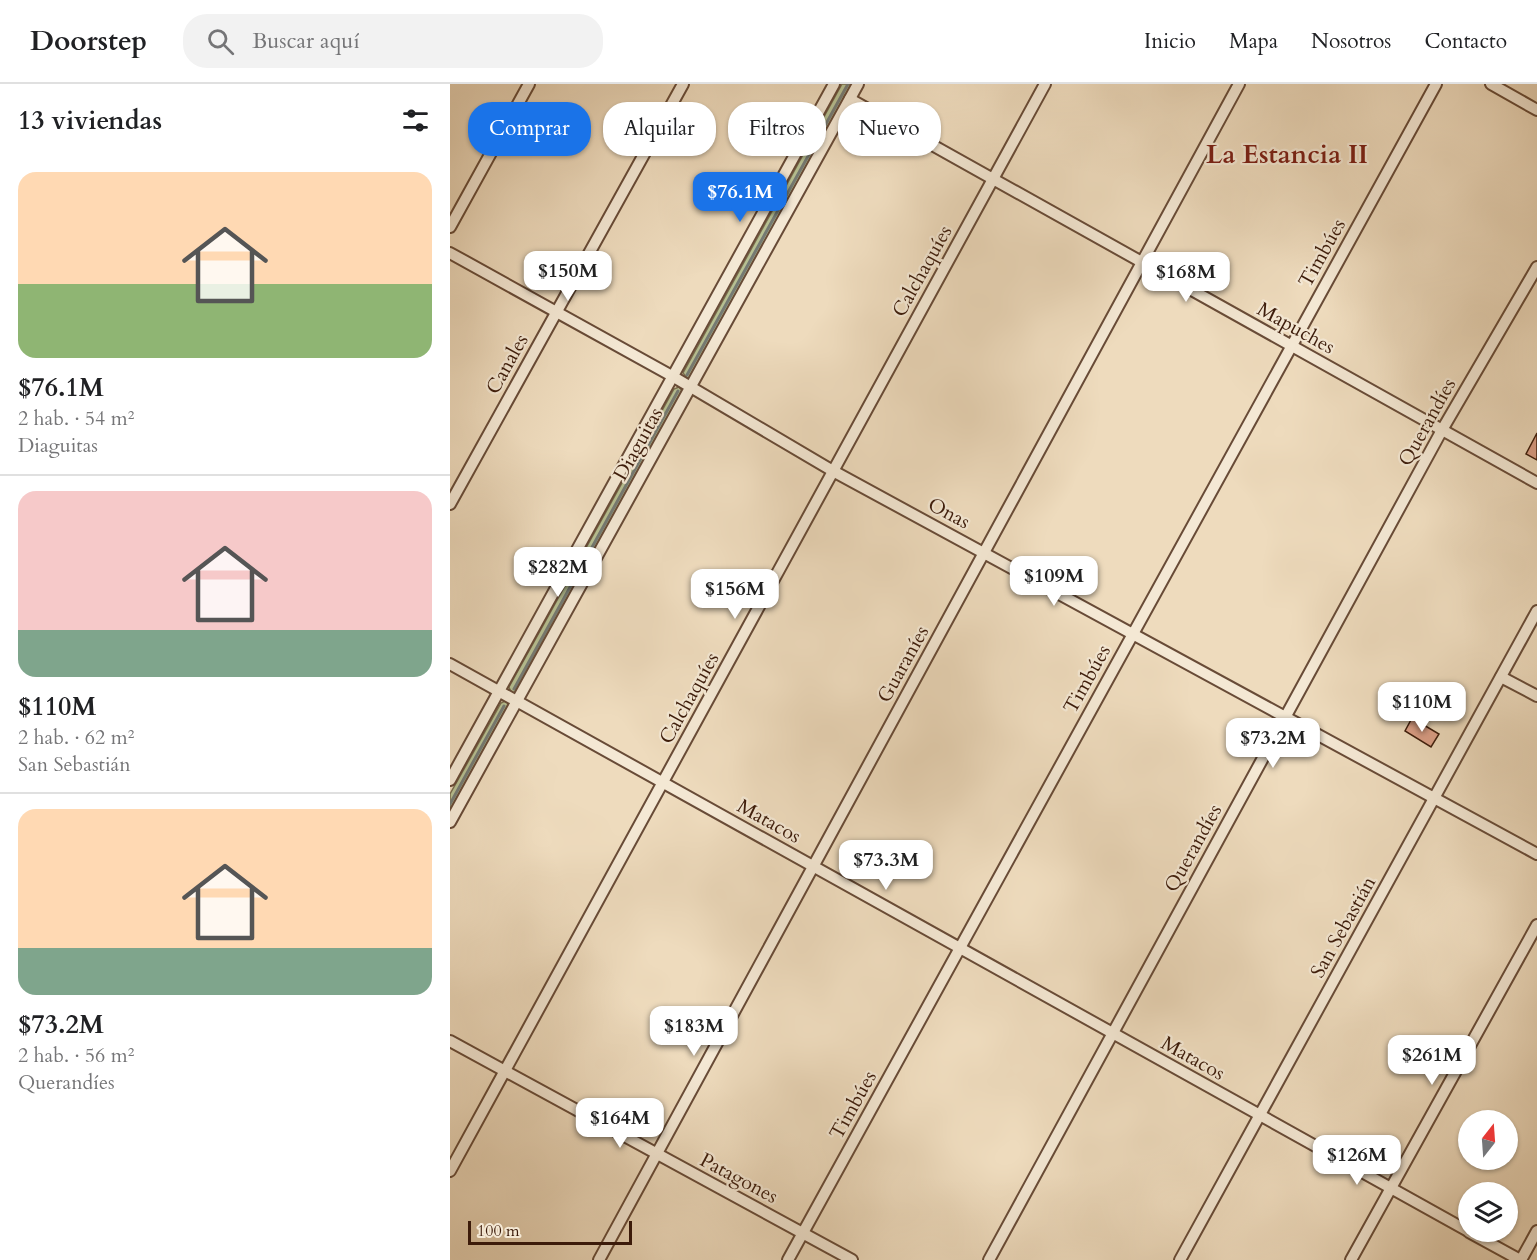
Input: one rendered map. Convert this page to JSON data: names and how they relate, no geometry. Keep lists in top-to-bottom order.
{
  "streets": {
    "street": [
      "Timbúes",
      "Calchaquíes",
      "Mapuches",
      "Canales",
      "Querandíes",
      "Diaguitas",
      "Onas",
      "Guaraníes",
      "Matacos",
      "San Sebastián",
      "Patagones"
    ]
  },
  "crossings": [
    ["Timbúes", "Mapuches"],
    ["Timbúes", "Onas"],
    ["Timbúes", "Matacos"],
    ["Timbúes", "Patagones"],
    ["Calchaquíes", "Mapuches"],
    ["Calchaquíes", "Onas"],
    ["Calchaquíes", "Matacos"],
    ["Calchaquíes", "Patagones"],
    ["Mapuches", "Querandíes"],
    ["Mapuches", "Diaguitas"],
    ["Mapuches", "Guaraníes"],
    ["Canales", "Onas"],
    ["Querandíes", "Onas"],
    ["Querandíes", "Matacos"],
    ["Diaguitas", "Onas"],
    ["Diaguitas", "Matacos"],
    ["Onas", "Guaraníes"],
    ["Onas", "San Sebastián"],
    ["Guaraníes", "Matacos"],
    ["Guaraníes", "Patagones"],
    ["Matacos", "San Sebastián"]
  ],
  "districts": ["La Estancia II"],
  "scale_bar": "100 m",
  "north": "top",
  "page": {
    "header": "Doorstep",
    "search": "Buscar aquí",
    "nav": [
      "Inicio",
      "Mapa",
      "Nosotros",
      "Contacto"
    ],
    "heading": "13 viviendas",
    "chip": [
      "Comprar",
      "Alquilar",
      "Filtros",
      "Nuevo"
    ],
    "list": [
      {
        "name": "$76.1M",
        "note": "2 hab. · 54 m² · Diaguitas"
      },
      {
        "name": "$110M",
        "note": "2 hab. · 62 m² · San Sebastián"
      },
      {
        "name": "$73.2M",
        "note": "2 hab. · 56 m² · Querandíes"
      }
    ],
    "price": [
      "$76.1M",
      "$150M",
      "$168M",
      "$282M",
      "$109M",
      "$156M",
      "$110M",
      "$73.2M",
      "$73.3M",
      "$183M",
      "$261M",
      "$164M",
      "$126M"
    ],
    "scale": "100 m"
  }
}
